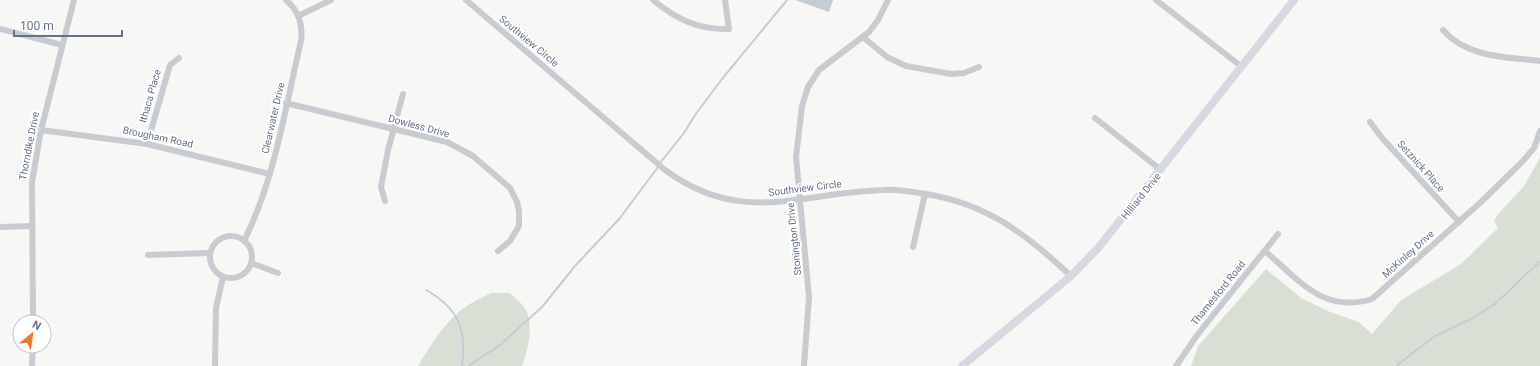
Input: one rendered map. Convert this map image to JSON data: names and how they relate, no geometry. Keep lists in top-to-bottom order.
{
  "streets": {
    "street": [
      "Southview Circle",
      "Ithaca Place",
      "Clearwater Drive",
      "Dowless Drive",
      "Brougham Road",
      "Thorndike Drive",
      "Setznick Place",
      "Hilliard Drive",
      "Stonington Drive",
      "McKinley Drive",
      "Thamesford Road"
    ]
  },
  "crossings": [
    ["Southview Circle", "Hilliard Drive"],
    ["Southview Circle", "Stonington Drive"],
    ["Ithaca Place", "Brougham Road"],
    ["Clearwater Drive", "Dowless Drive"],
    ["Clearwater Drive", "Brougham Road"],
    ["Brougham Road", "Thorndike Drive"],
    ["Setznick Place", "McKinley Drive"],
    ["McKinley Drive", "Thamesford Road"]
  ],
  "scale_bar": "100 m",
  "north": "top right"
}
